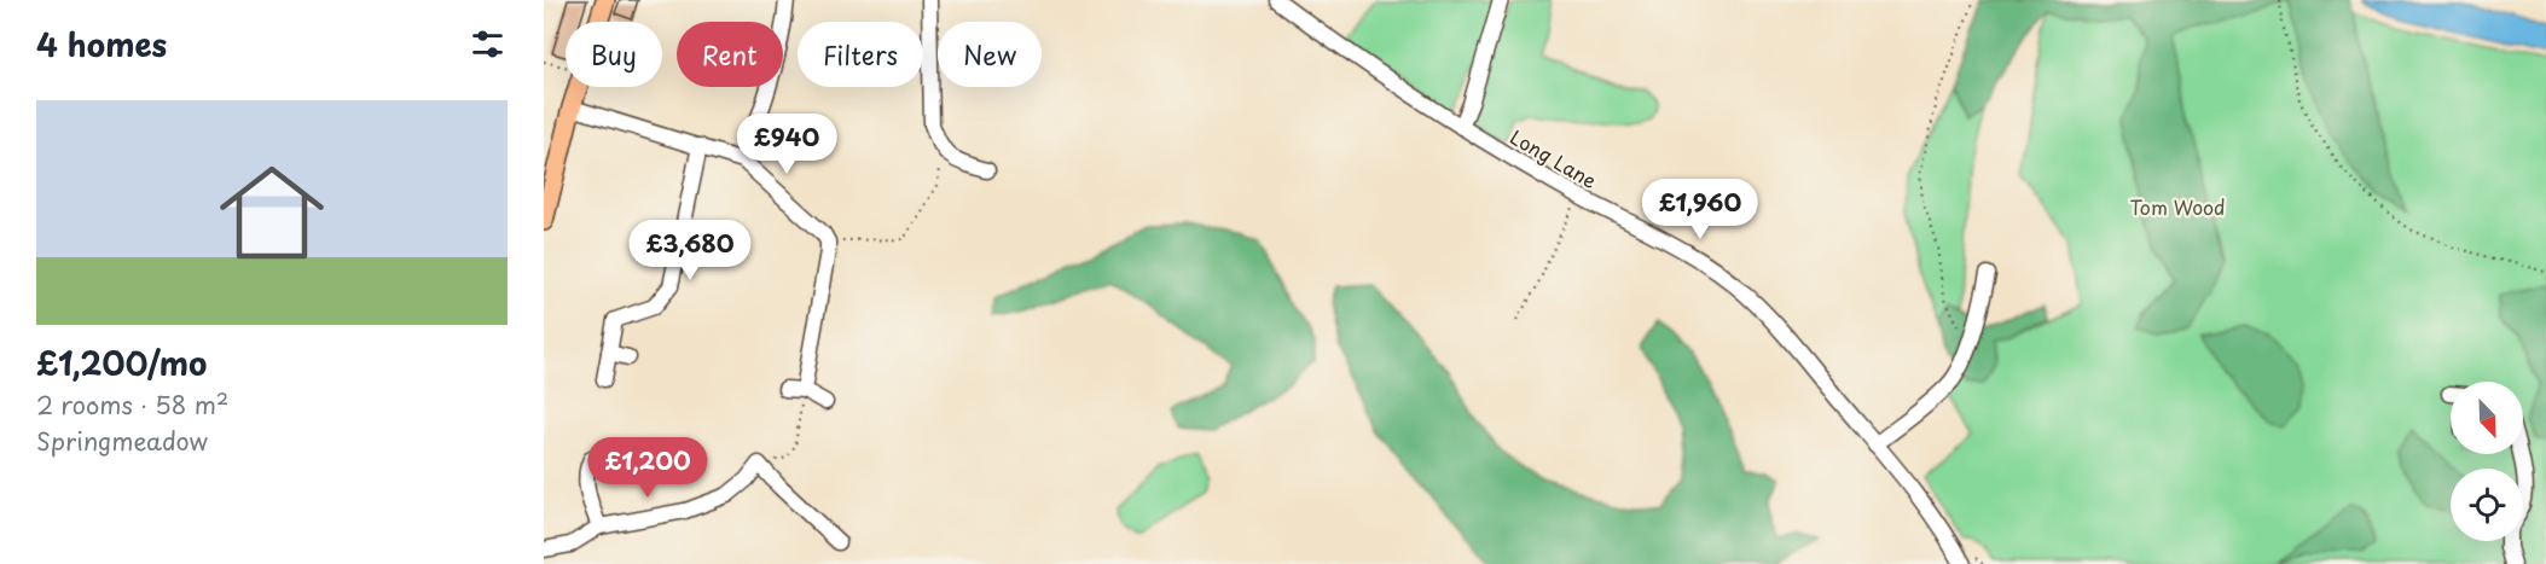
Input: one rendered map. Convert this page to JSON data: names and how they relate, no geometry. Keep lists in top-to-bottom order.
{
  "streets": {
    "street": ["Long Lane"]
  },
  "parks": ["Tom Wood"],
  "north": "bottom right",
  "page": {
    "heading": "4 homes",
    "chip": [
      "Buy",
      "Rent",
      "Filters",
      "New"
    ],
    "list": [
      {
        "name": "£1,200/mo",
        "note": "2 rooms · 58 m² · Springmeadow"
      }
    ],
    "price": [
      "£940",
      "£1,960",
      "£3,680",
      "£1,200"
    ]
  }
}
